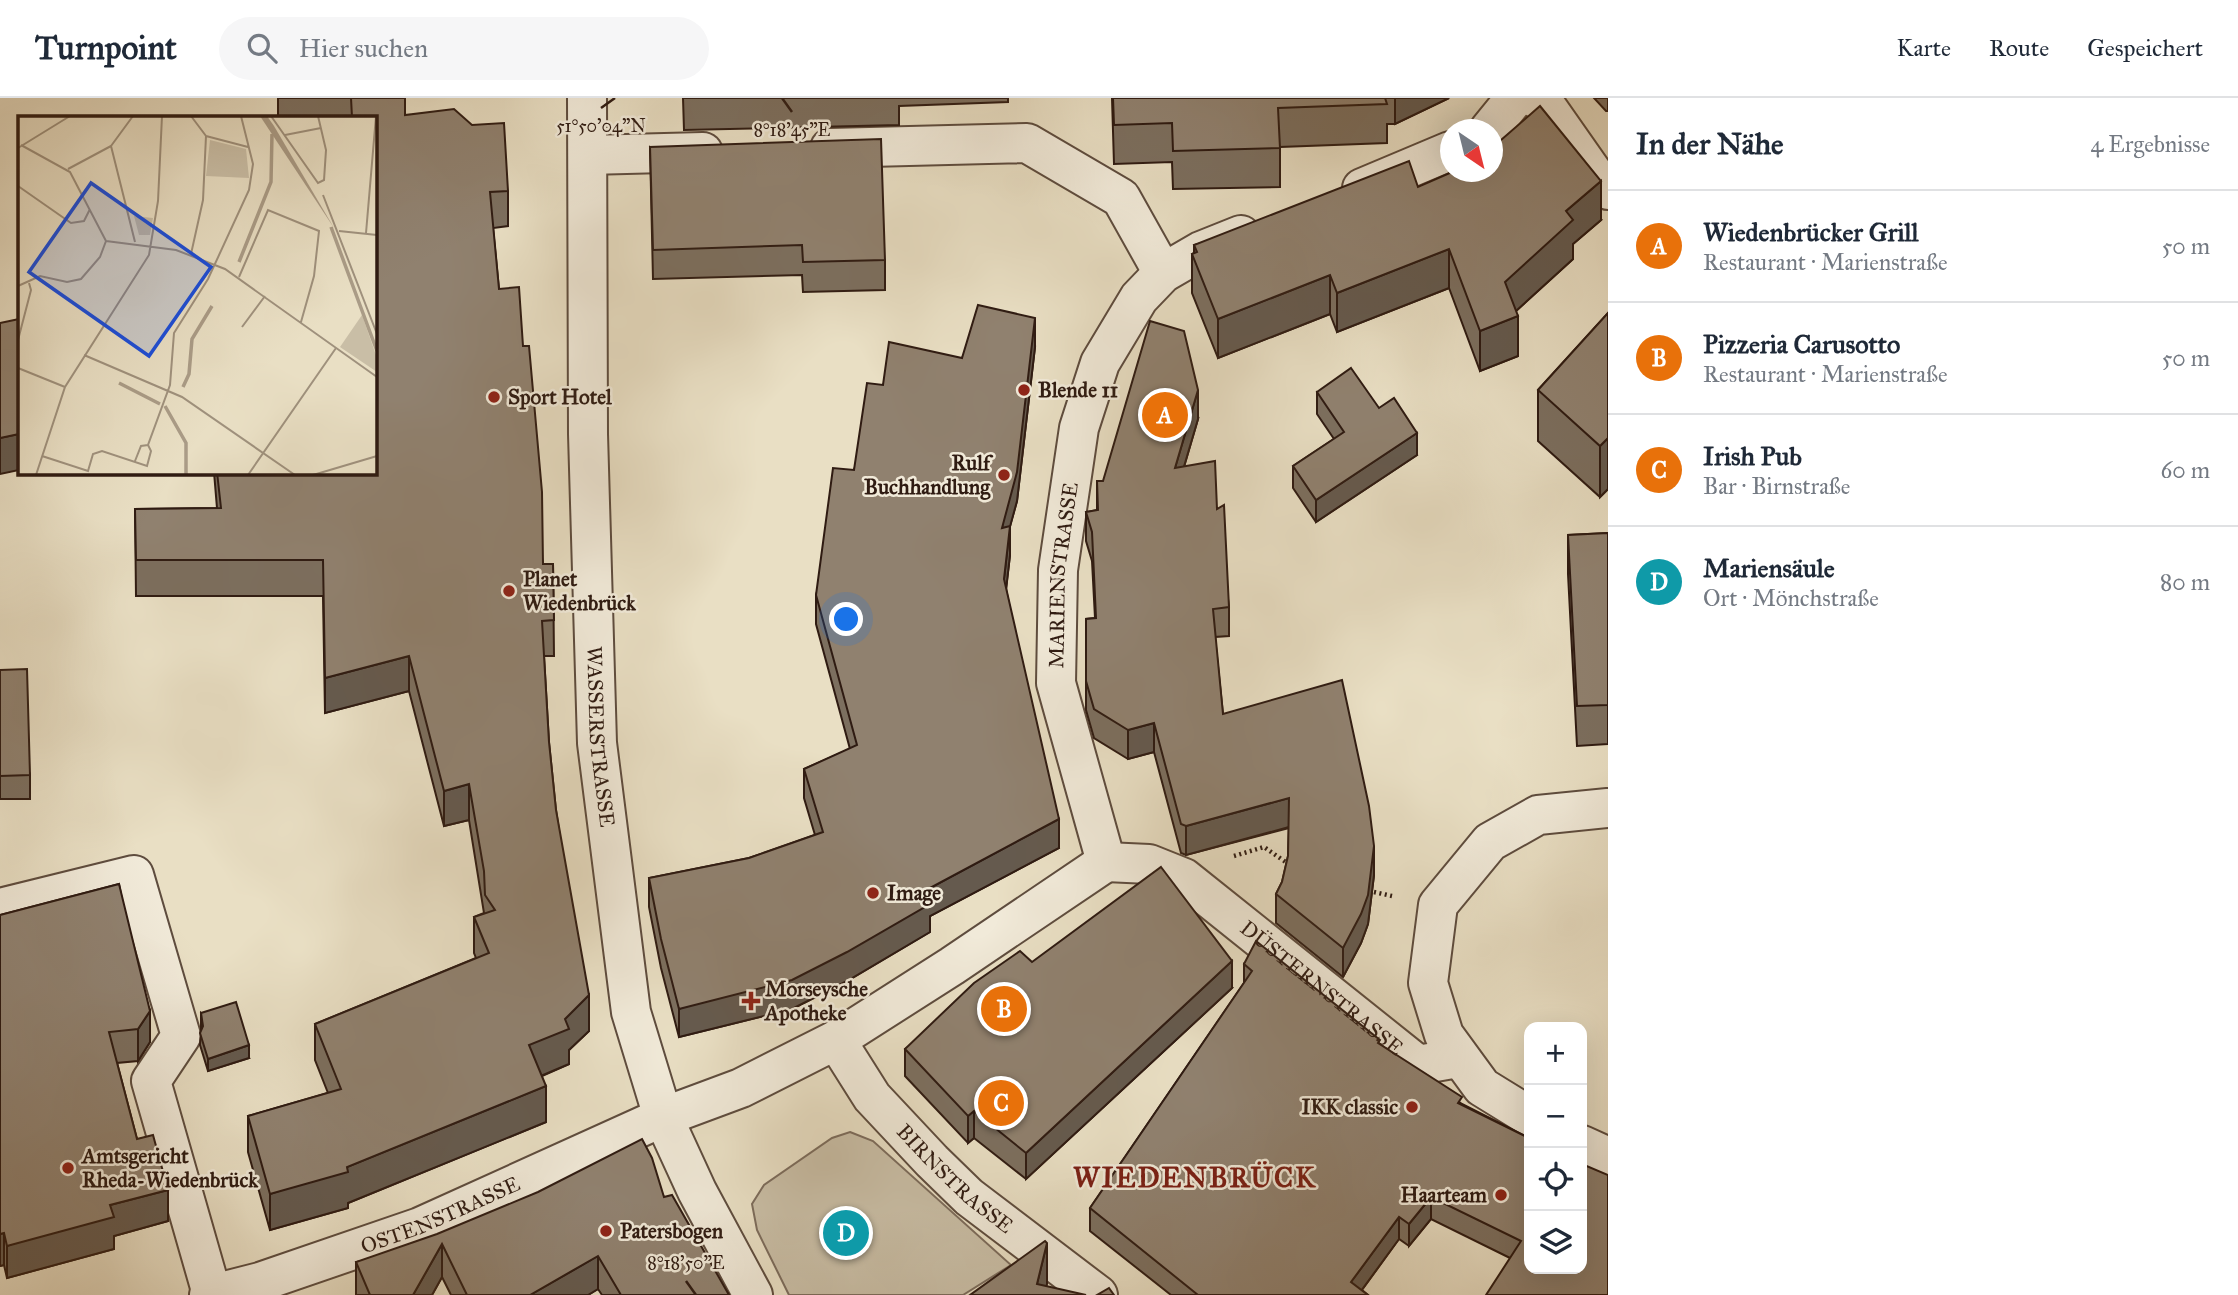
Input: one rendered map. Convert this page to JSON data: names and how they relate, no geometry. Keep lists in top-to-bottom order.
{
  "streets": {
    "street": [
      "MARIENSTRASSE",
      "WASSERSTRASSE",
      "DÜSTERNSTRASSE",
      "BIRNSTRASSE",
      "OSTENSTRASSE"
    ]
  },
  "crossings": [
    ["MARIENSTRASSE", "DÜSTERNSTRASSE"],
    ["WASSERSTRASSE", "OSTENSTRASSE"]
  ],
  "districts": ["WIEDENBRÜCK"],
  "places": {
    "other": [
      "Blende 11",
      "Sport Hotel",
      "Rulf Buchhandlung",
      "Planet Wiedenbrück",
      "Image",
      "IKK classic",
      "Amtsgericht Rheda-Wiedenbrück",
      "Haarteam",
      "Patersbogen"
    ],
    "health": ["Morseysche Apotheke"]
  },
  "north": "bottom right",
  "page": {
    "header": "Turnpoint",
    "search": "Hier suchen",
    "nav": ["Karte", "Route", "Gespeichert"],
    "heading": ["In der Nähe", "4 Ergebnisse"],
    "list": [
      {
        "mark": "A",
        "name": "Wiedenbrücker Grill",
        "note": "Restaurant · Marienstraße",
        "value": "50 m"
      },
      {
        "mark": "B",
        "name": "Pizzeria Carusotto",
        "note": "Restaurant · Marienstraße",
        "value": "50 m"
      },
      {
        "mark": "C",
        "name": "Irish Pub",
        "note": "Bar · Birnstraße",
        "value": "60 m"
      },
      {
        "mark": "D",
        "name": "Mariensäule",
        "note": "Ort · Mönchstraße",
        "value": "80 m"
      }
    ],
    "pins": [
      "A",
      "B",
      "C",
      "D"
    ],
    "map_buttons": ["+", "−"]
  },
  "coordinates": ["51°50'04\"N", "8°18'45\"E", "8°18'50\"E"]
}
